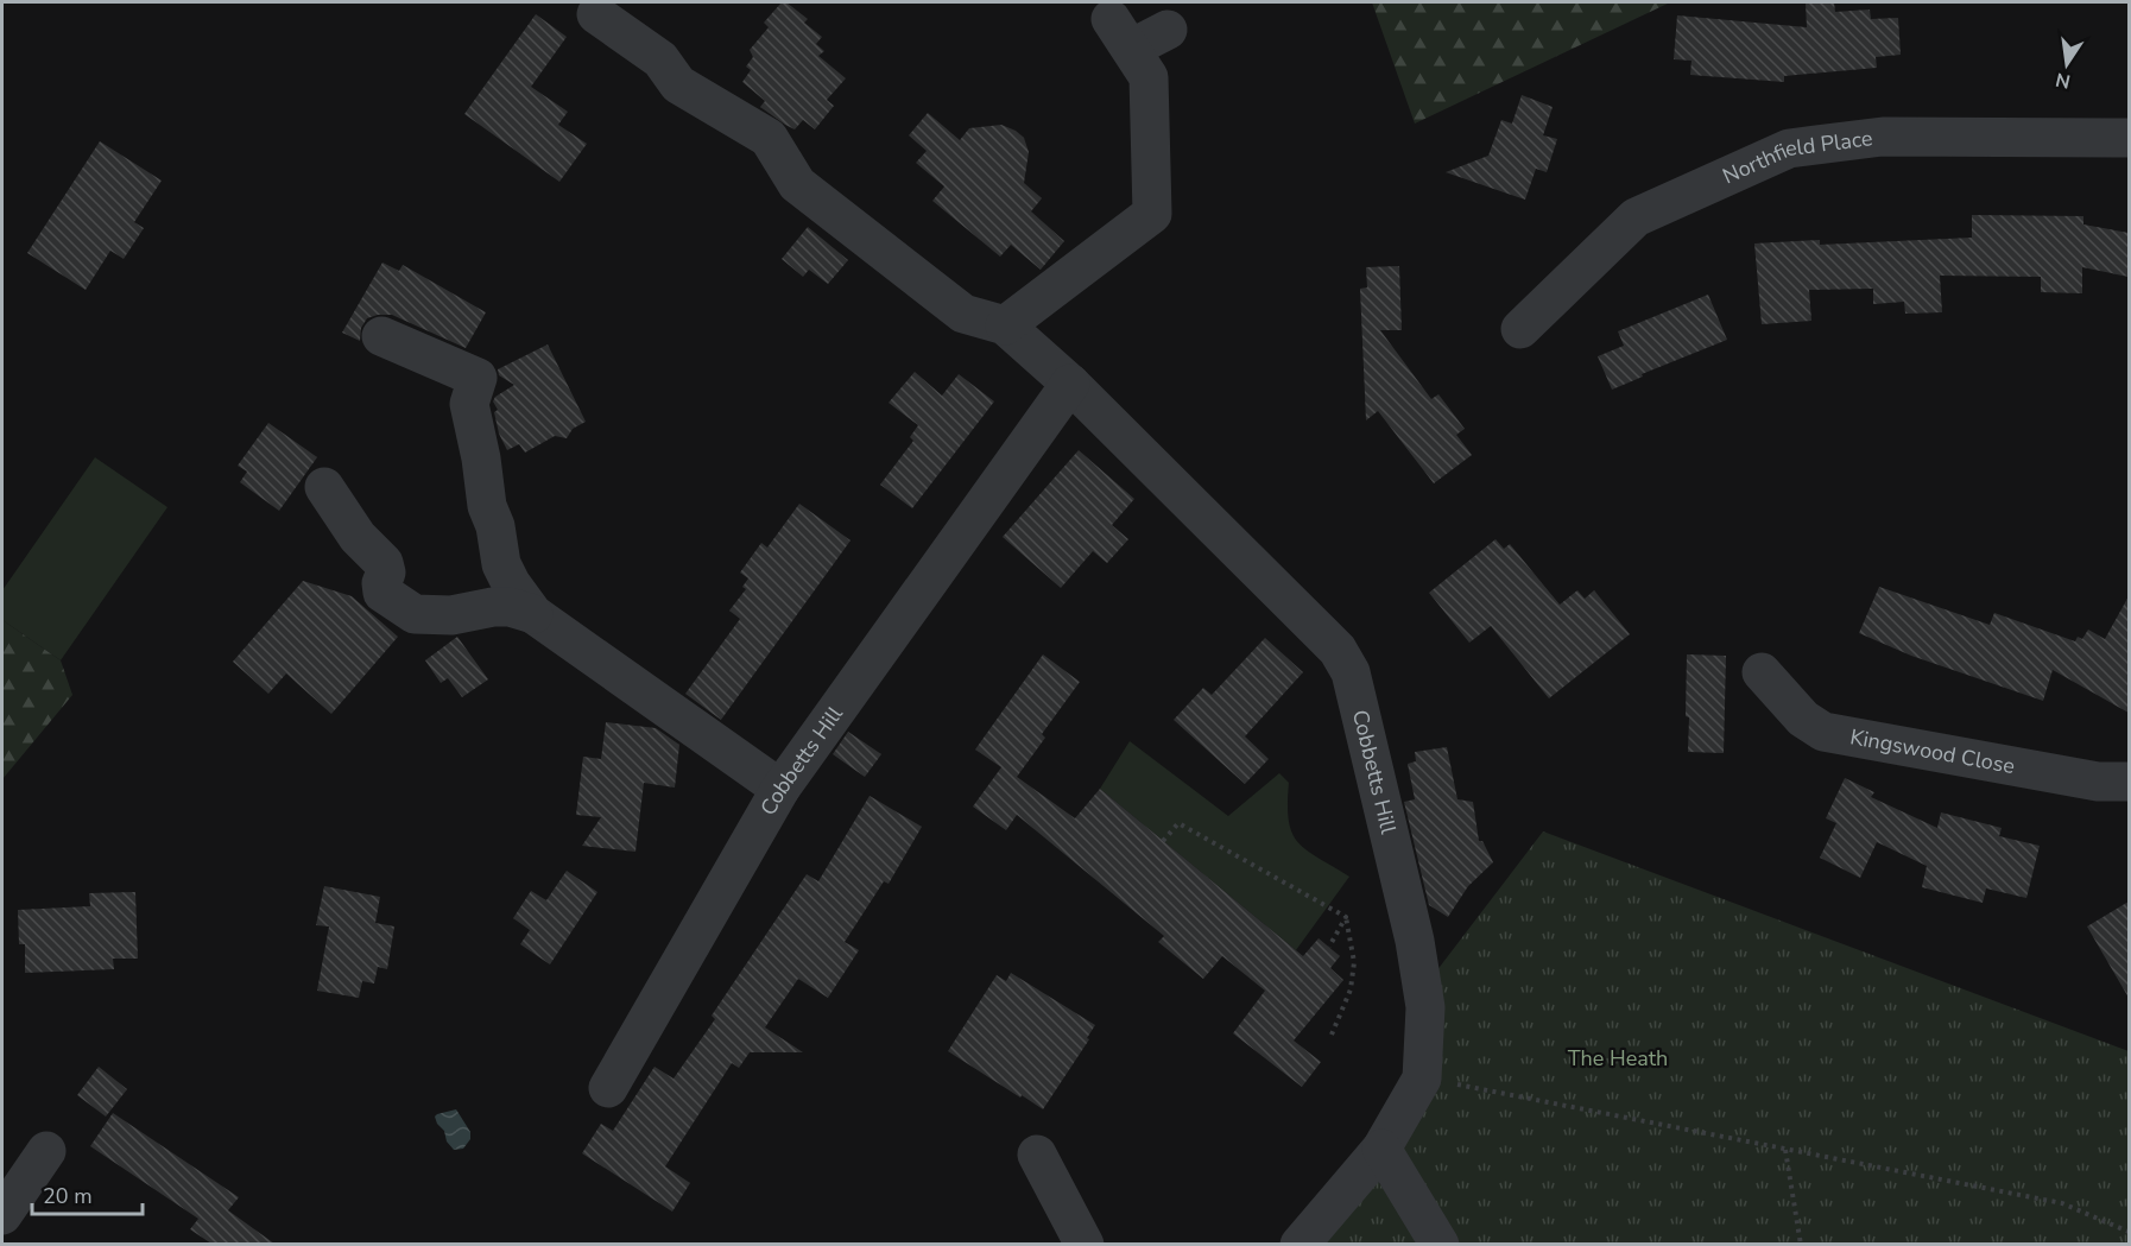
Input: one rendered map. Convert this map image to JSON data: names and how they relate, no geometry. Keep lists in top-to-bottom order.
{
  "streets": {
    "street": ["Northfield Place", "Kingswood Close", "Cobbetts Hill"]
  },
  "parks": ["The Heath"],
  "scale_bar": "20 m",
  "north": "bottom"
}
